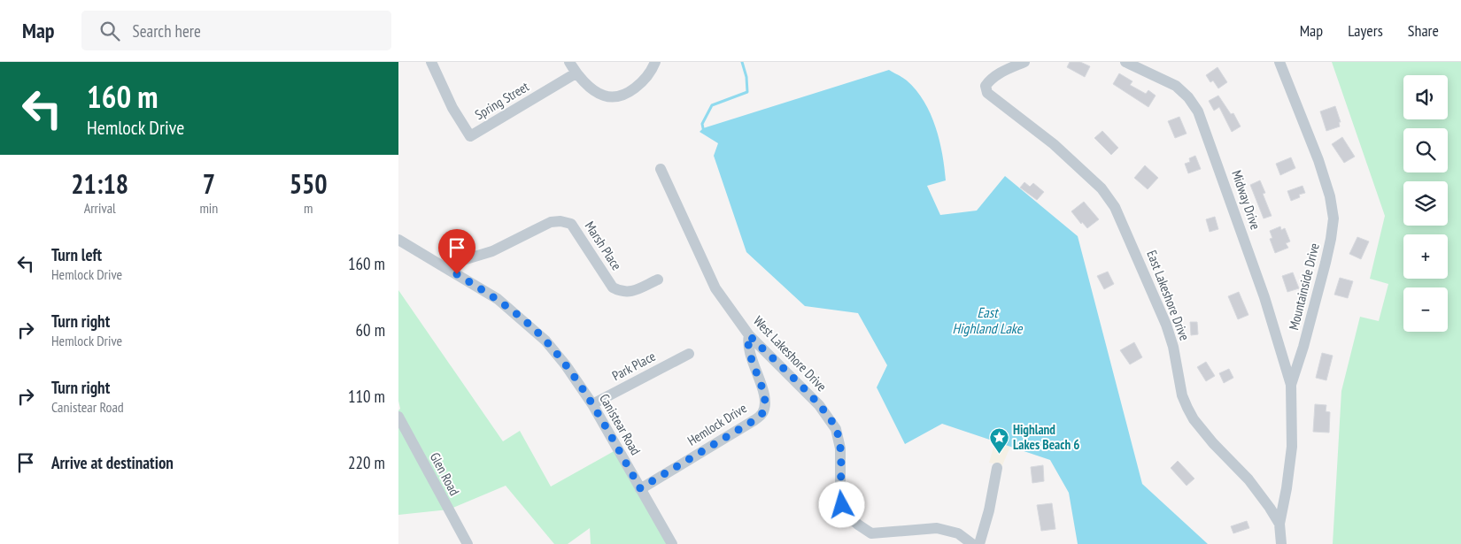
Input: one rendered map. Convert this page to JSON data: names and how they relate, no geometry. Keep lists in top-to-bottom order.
{
  "streets": {
    "street": [
      "Spring Street",
      "Midway Drive",
      "Marsh Place",
      "Mountainside Drive",
      "East Lakeshore Drive",
      "West Lakeshore Drive",
      "Park Place",
      "Canistear Road",
      "Hemlock Drive",
      "Glen Road"
    ]
  },
  "crossings": [
    ["Midway Drive", "Mountainside Drive"],
    ["Marsh Place", "Canistear Road"],
    ["Mountainside Drive", "East Lakeshore Drive"],
    ["West Lakeshore Drive", "Hemlock Drive"],
    ["Park Place", "Canistear Road"],
    ["Canistear Road", "Hemlock Drive"]
  ],
  "water": ["East Highland Lake"],
  "places": {
    "place": ["Highland Lakes Beach 6"]
  },
  "page": {
    "header": "Map",
    "search": "Search here",
    "nav": ["Map", "Layers", "Share"],
    "turn": ["160 m", "Hemlock Drive"],
    "map_buttons": ["+", "−"],
    "eta": [
      "21:18",
      "Arrival",
      "7",
      "min",
      "550",
      "m"
    ],
    "list": [
      {
        "name": "Turn left",
        "note": "Hemlock Drive",
        "value": "160 m"
      },
      {
        "name": "Turn right",
        "note": "Hemlock Drive",
        "value": "60 m"
      },
      {
        "name": "Turn right",
        "note": "Canistear Road",
        "value": "110 m"
      },
      {
        "name": "Arrive at destination",
        "value": "220 m"
      }
    ]
  }
}
